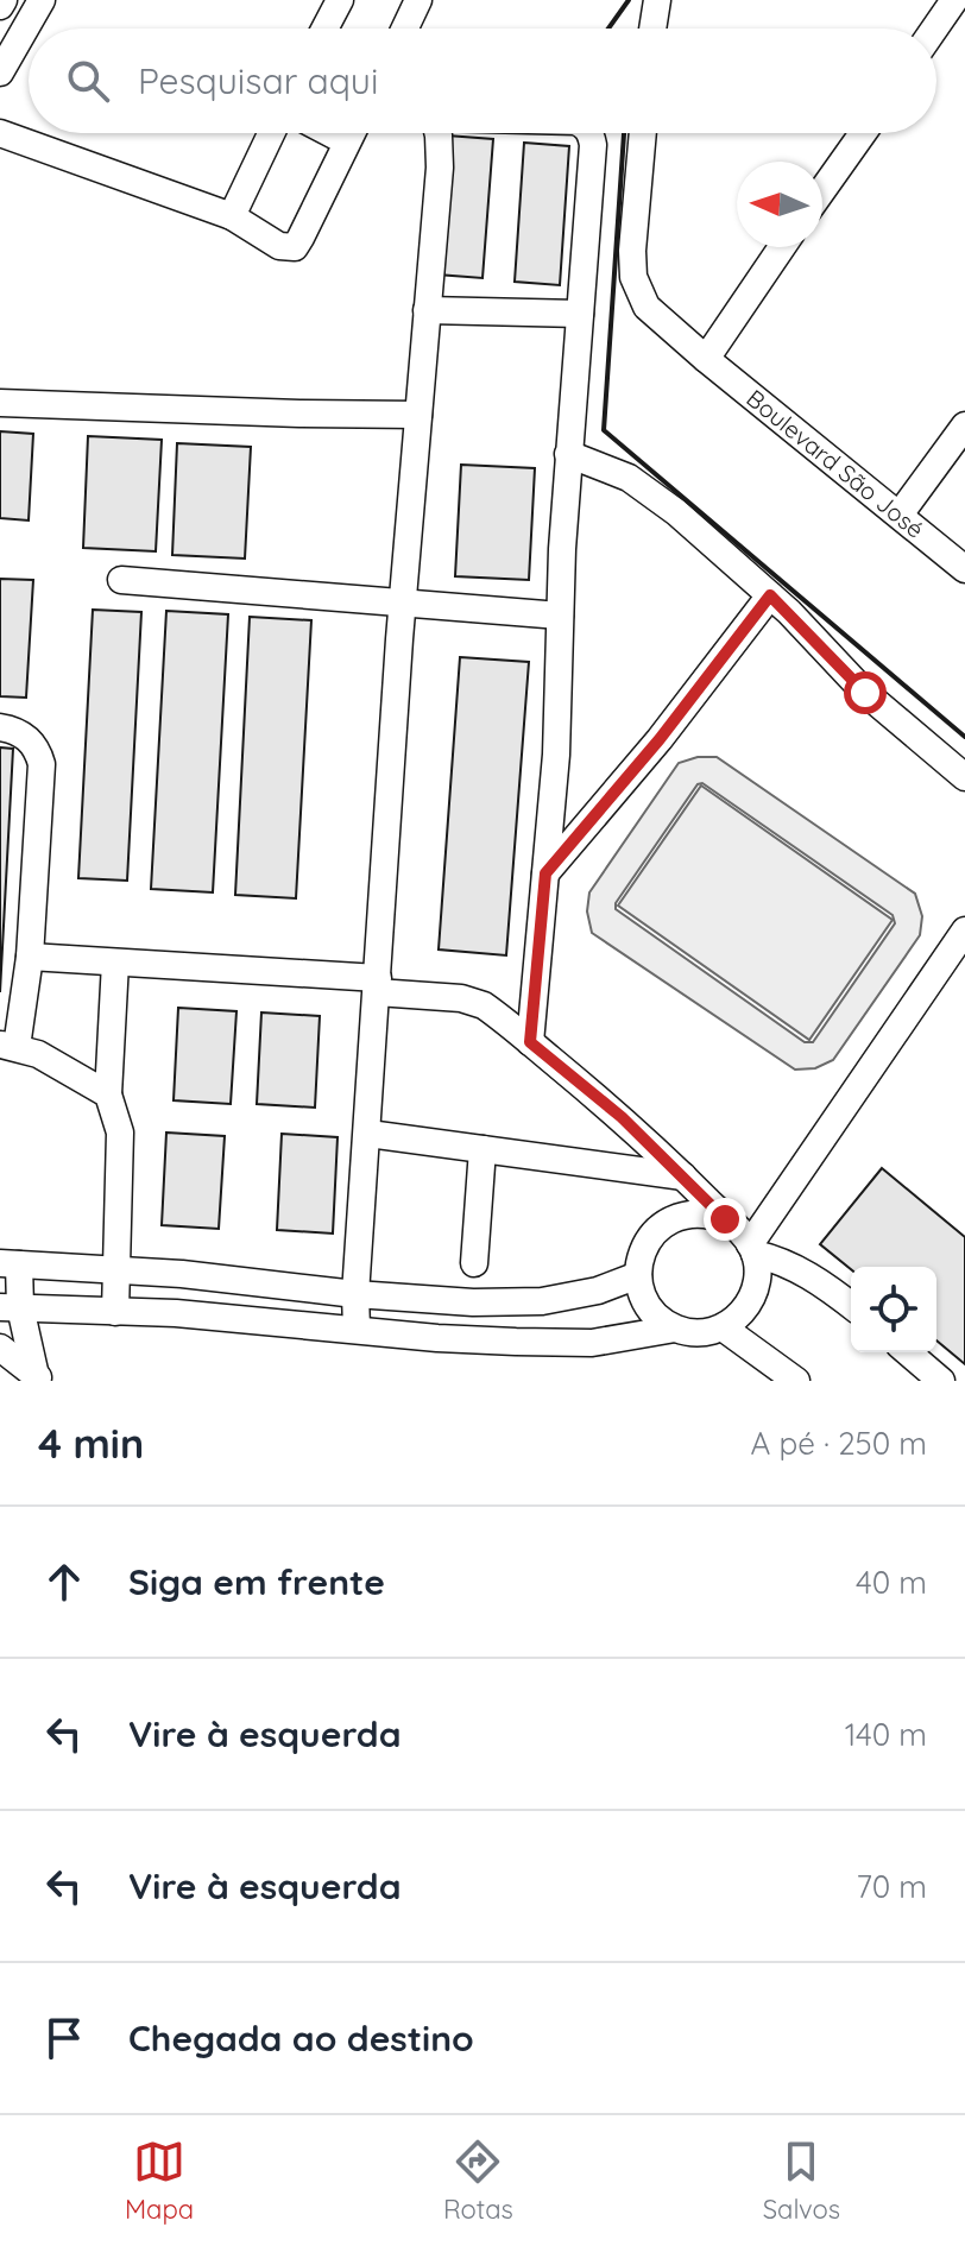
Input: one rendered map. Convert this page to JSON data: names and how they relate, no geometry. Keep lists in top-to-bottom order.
{
  "streets": {
    "street": ["Boulevard São José"]
  },
  "north": "left",
  "page": {
    "search": "Pesquisar aqui",
    "heading": ["4 min", "A pé · 250 m"],
    "list": [
      ["Siga em frente", "40 m"],
      ["Vire à esquerda", "140 m"],
      ["Vire à esquerda", "70 m"],
      "Chegada ao destino"
    ],
    "nav": ["Mapa", "Rotas", "Salvos"]
  }
}
